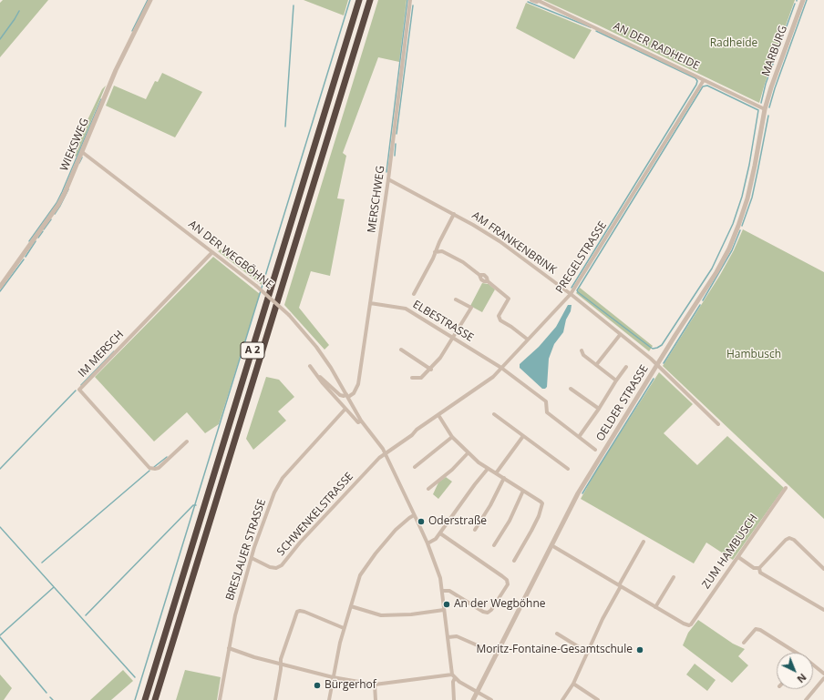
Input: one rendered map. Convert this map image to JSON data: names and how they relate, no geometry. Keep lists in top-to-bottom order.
{
  "streets": {
    "highway": ["A 2"],
    "street": [
      "AN DER RADHEIDE",
      "MARBURG",
      "WIEKSWEG",
      "MERSCHWEG",
      "AM FRANKENBRINK",
      "AN DER WEGBÖHNE",
      "PREGELSTRASSE",
      "ELBESTRASSE",
      "IM MERSCH",
      "OELDER STRASSE",
      "SCHWENKELSTRASSE",
      "BRESLAUER STRASSE",
      "ZUM HAMBUSCH"
    ]
  },
  "crossings": [
    ["AN DER RADHEIDE", "MARBURG"],
    ["AN DER RADHEIDE", "PREGELSTRASSE"],
    ["AN DER RADHEIDE", "OELDER STRASSE"],
    ["MARBURG", "OELDER STRASSE"],
    ["WIEKSWEG", "AN DER WEGBÖHNE"],
    ["MERSCHWEG", "AM FRANKENBRINK"],
    ["MERSCHWEG", "AN DER WEGBÖHNE"],
    ["MERSCHWEG", "ELBESTRASSE"],
    ["AM FRANKENBRINK", "PREGELSTRASSE"],
    ["AM FRANKENBRINK", "OELDER STRASSE"],
    ["AN DER WEGBÖHNE", "PREGELSTRASSE"],
    ["AN DER WEGBÖHNE", "IM MERSCH"],
    ["AN DER WEGBÖHNE", "SCHWENKELSTRASSE"],
    ["AN DER WEGBÖHNE", "BRESLAUER STRASSE"],
    ["PREGELSTRASSE", "ELBESTRASSE"],
    ["PREGELSTRASSE", "SCHWENKELSTRASSE"],
    ["SCHWENKELSTRASSE", "BRESLAUER STRASSE"]
  ],
  "parks": ["Radheide", "Hambusch"],
  "places": [
    "Oderstraße",
    "An der Wegböhne",
    "Moritz-Fontaine-Gesamtschule",
    "Bürgerhof"
  ],
  "north": "bottom right"
}
